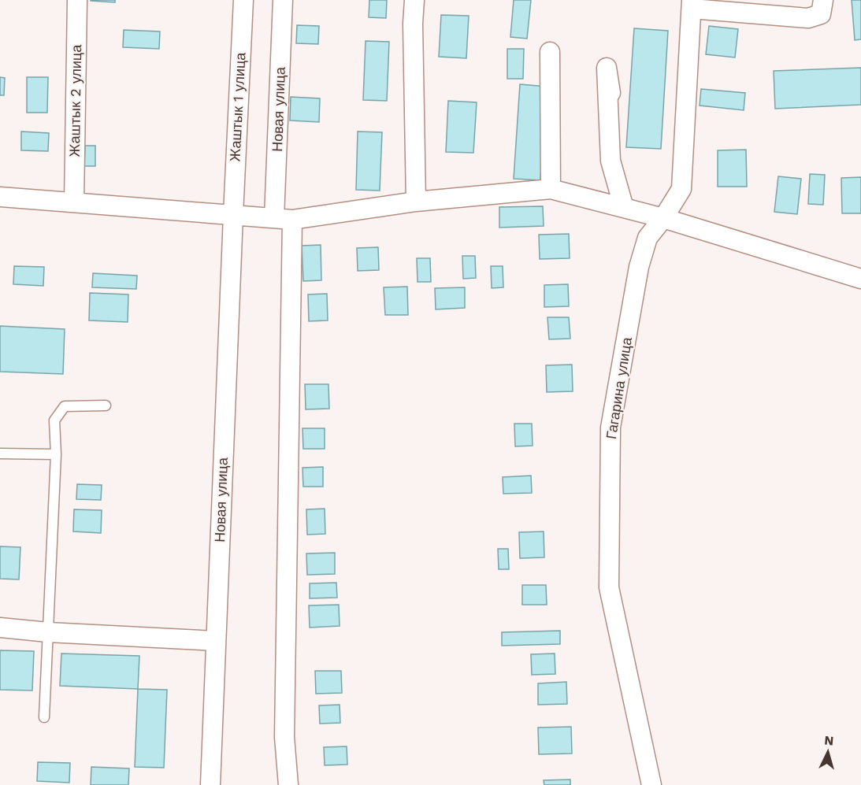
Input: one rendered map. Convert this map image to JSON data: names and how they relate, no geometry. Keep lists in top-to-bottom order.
{
  "streets": {
    "street": [
      "Жаштык 2 улица",
      "Жаштык 1 улица",
      "Новая улица",
      "Гагарина улица"
    ]
  },
  "crossings": [
    ["Жаштык 1 улица", "Новая улица"]
  ],
  "north": "top"
}
